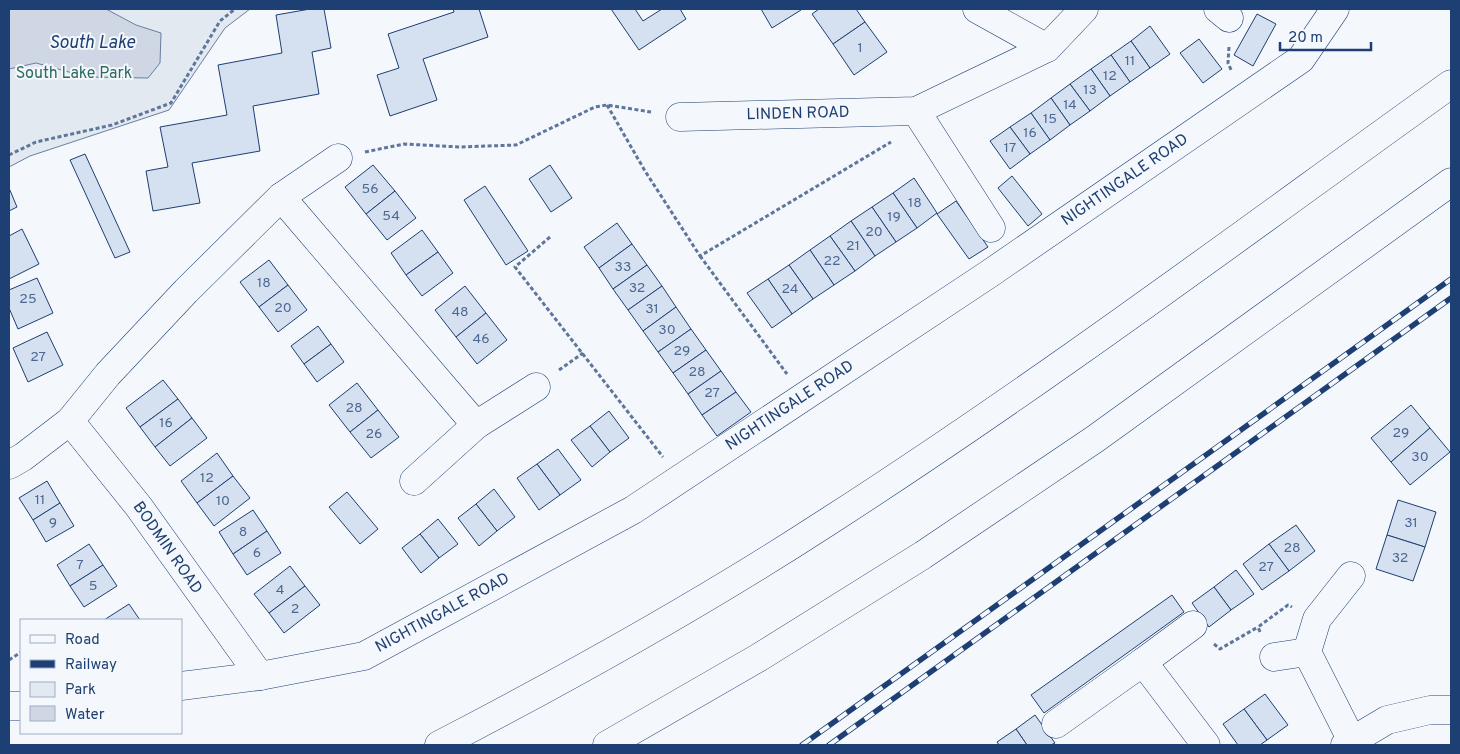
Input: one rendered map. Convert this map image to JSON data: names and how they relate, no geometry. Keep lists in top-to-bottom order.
{
  "streets": {
    "street": ["LINDEN ROAD", "NIGHTINGALE ROAD", "BODMIN ROAD"]
  },
  "crossings": [
    ["NIGHTINGALE ROAD", "BODMIN ROAD"]
  ],
  "water": ["South Lake"],
  "parks": ["South Lake Park"],
  "house_numbers": [
    "1",
    "11",
    "12",
    "13",
    "14",
    "15",
    "16",
    "17",
    "56",
    "18",
    "54",
    "19",
    "20",
    "21",
    "22",
    "33",
    "18",
    "32",
    "24",
    "25",
    "20",
    "31",
    "48",
    "30",
    "46",
    "29",
    "27",
    "28",
    "27",
    "28",
    "16",
    "29",
    "26",
    "30",
    "12",
    "11",
    "10",
    "9",
    "31",
    "8",
    "28",
    "6",
    "32",
    "7",
    "27",
    "5",
    "4",
    "2"
  ],
  "legend": [
    "Road",
    "Railway",
    "Park",
    "Water"
  ],
  "scale_bar": "20 m"
}
